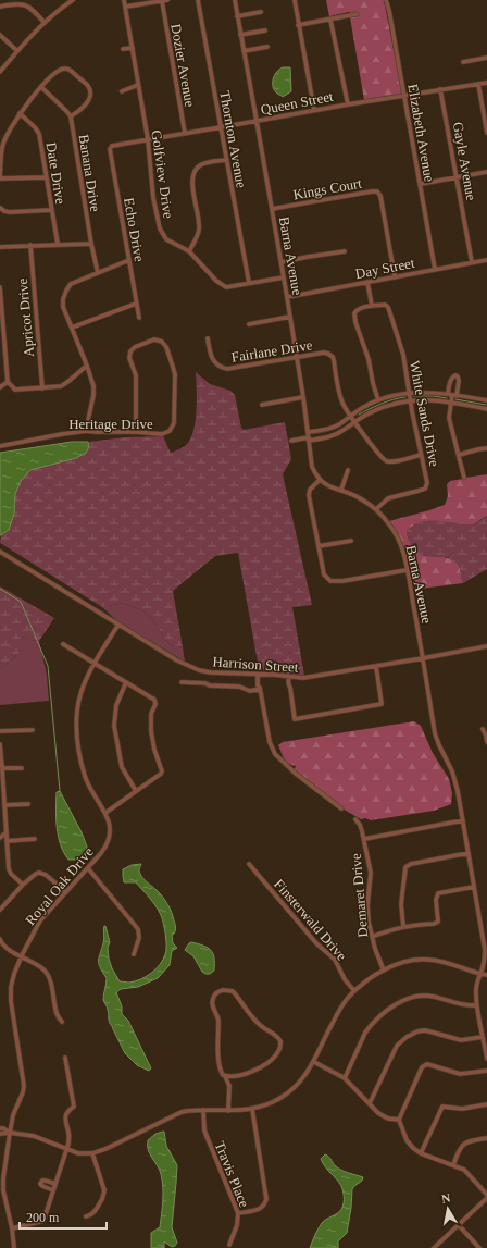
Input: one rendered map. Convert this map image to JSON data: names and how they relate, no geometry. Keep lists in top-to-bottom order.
{
  "streets": {
    "street": [
      "Dozier Avenue",
      "Queen Street",
      "Elizabeth Avenue",
      "Thornton Avenue",
      "Gayle Avenue",
      "Date Drive",
      "Banana Drive",
      "Golfview Drive",
      "Kings Court",
      "Echo Drive",
      "Barna Avenue",
      "Day Street",
      "Apricot Drive",
      "Fairlane Drive",
      "White Sands Drive",
      "Heritage Drive",
      "Harrison Street",
      "Royal Oak Drive",
      "Demaret Drive",
      "Finsterwald Drive",
      "Travis Place"
    ]
  },
  "crossings": [
    ["Dozier Avenue", "Queen Street"],
    ["Queen Street", "Elizabeth Avenue"],
    ["Queen Street", "Thornton Avenue"],
    ["Queen Street", "Gayle Avenue"],
    ["Queen Street", "Golfview Drive"],
    ["Queen Street", "Echo Drive"],
    ["Queen Street", "Barna Avenue"],
    ["Elizabeth Avenue", "Day Street"],
    ["Thornton Avenue", "Golfview Drive"],
    ["Gayle Avenue", "Day Street"],
    ["Golfview Drive", "Barna Avenue"],
    ["Kings Court", "Barna Avenue"],
    ["Kings Court", "Day Street"],
    ["Barna Avenue", "Day Street"],
    ["Barna Avenue", "Fairlane Drive"],
    ["Barna Avenue", "White Sands Drive"],
    ["Barna Avenue", "Harrison Street"],
    ["Fairlane Drive", "White Sands Drive"],
    ["Harrison Street", "Royal Oak Drive"]
  ],
  "scale_bar": "200 m",
  "north": "top"
}
